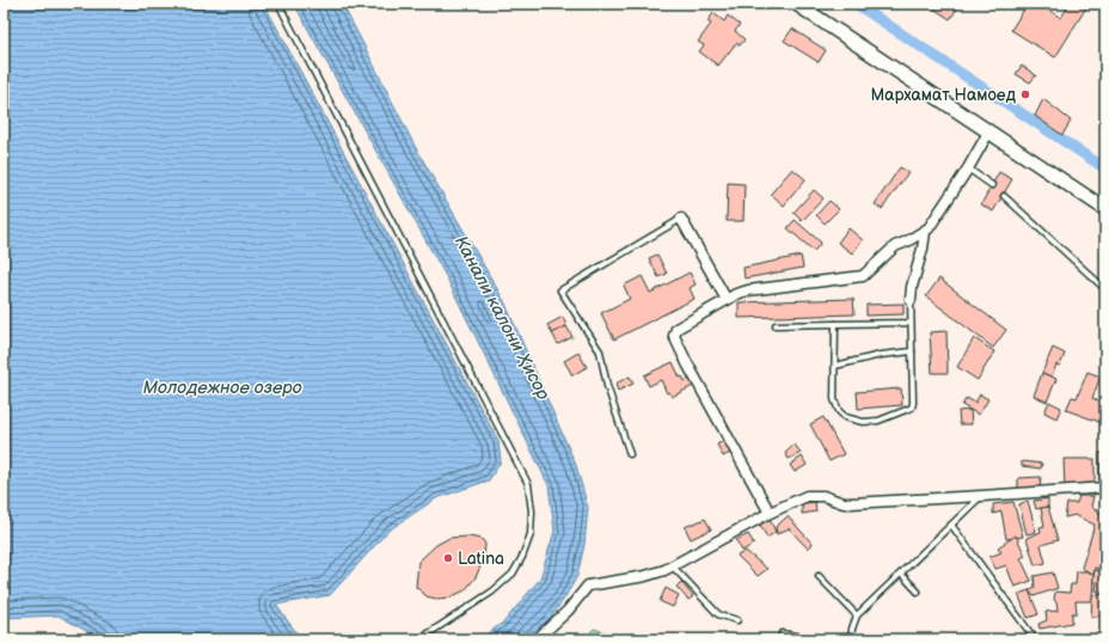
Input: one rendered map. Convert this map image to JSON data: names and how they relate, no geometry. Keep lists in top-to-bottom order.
{
  "water": ["Канали калони Ҳисор", "Молодежное озеро"],
  "places": ["Мархамат Намоед", "Latina"]
}
